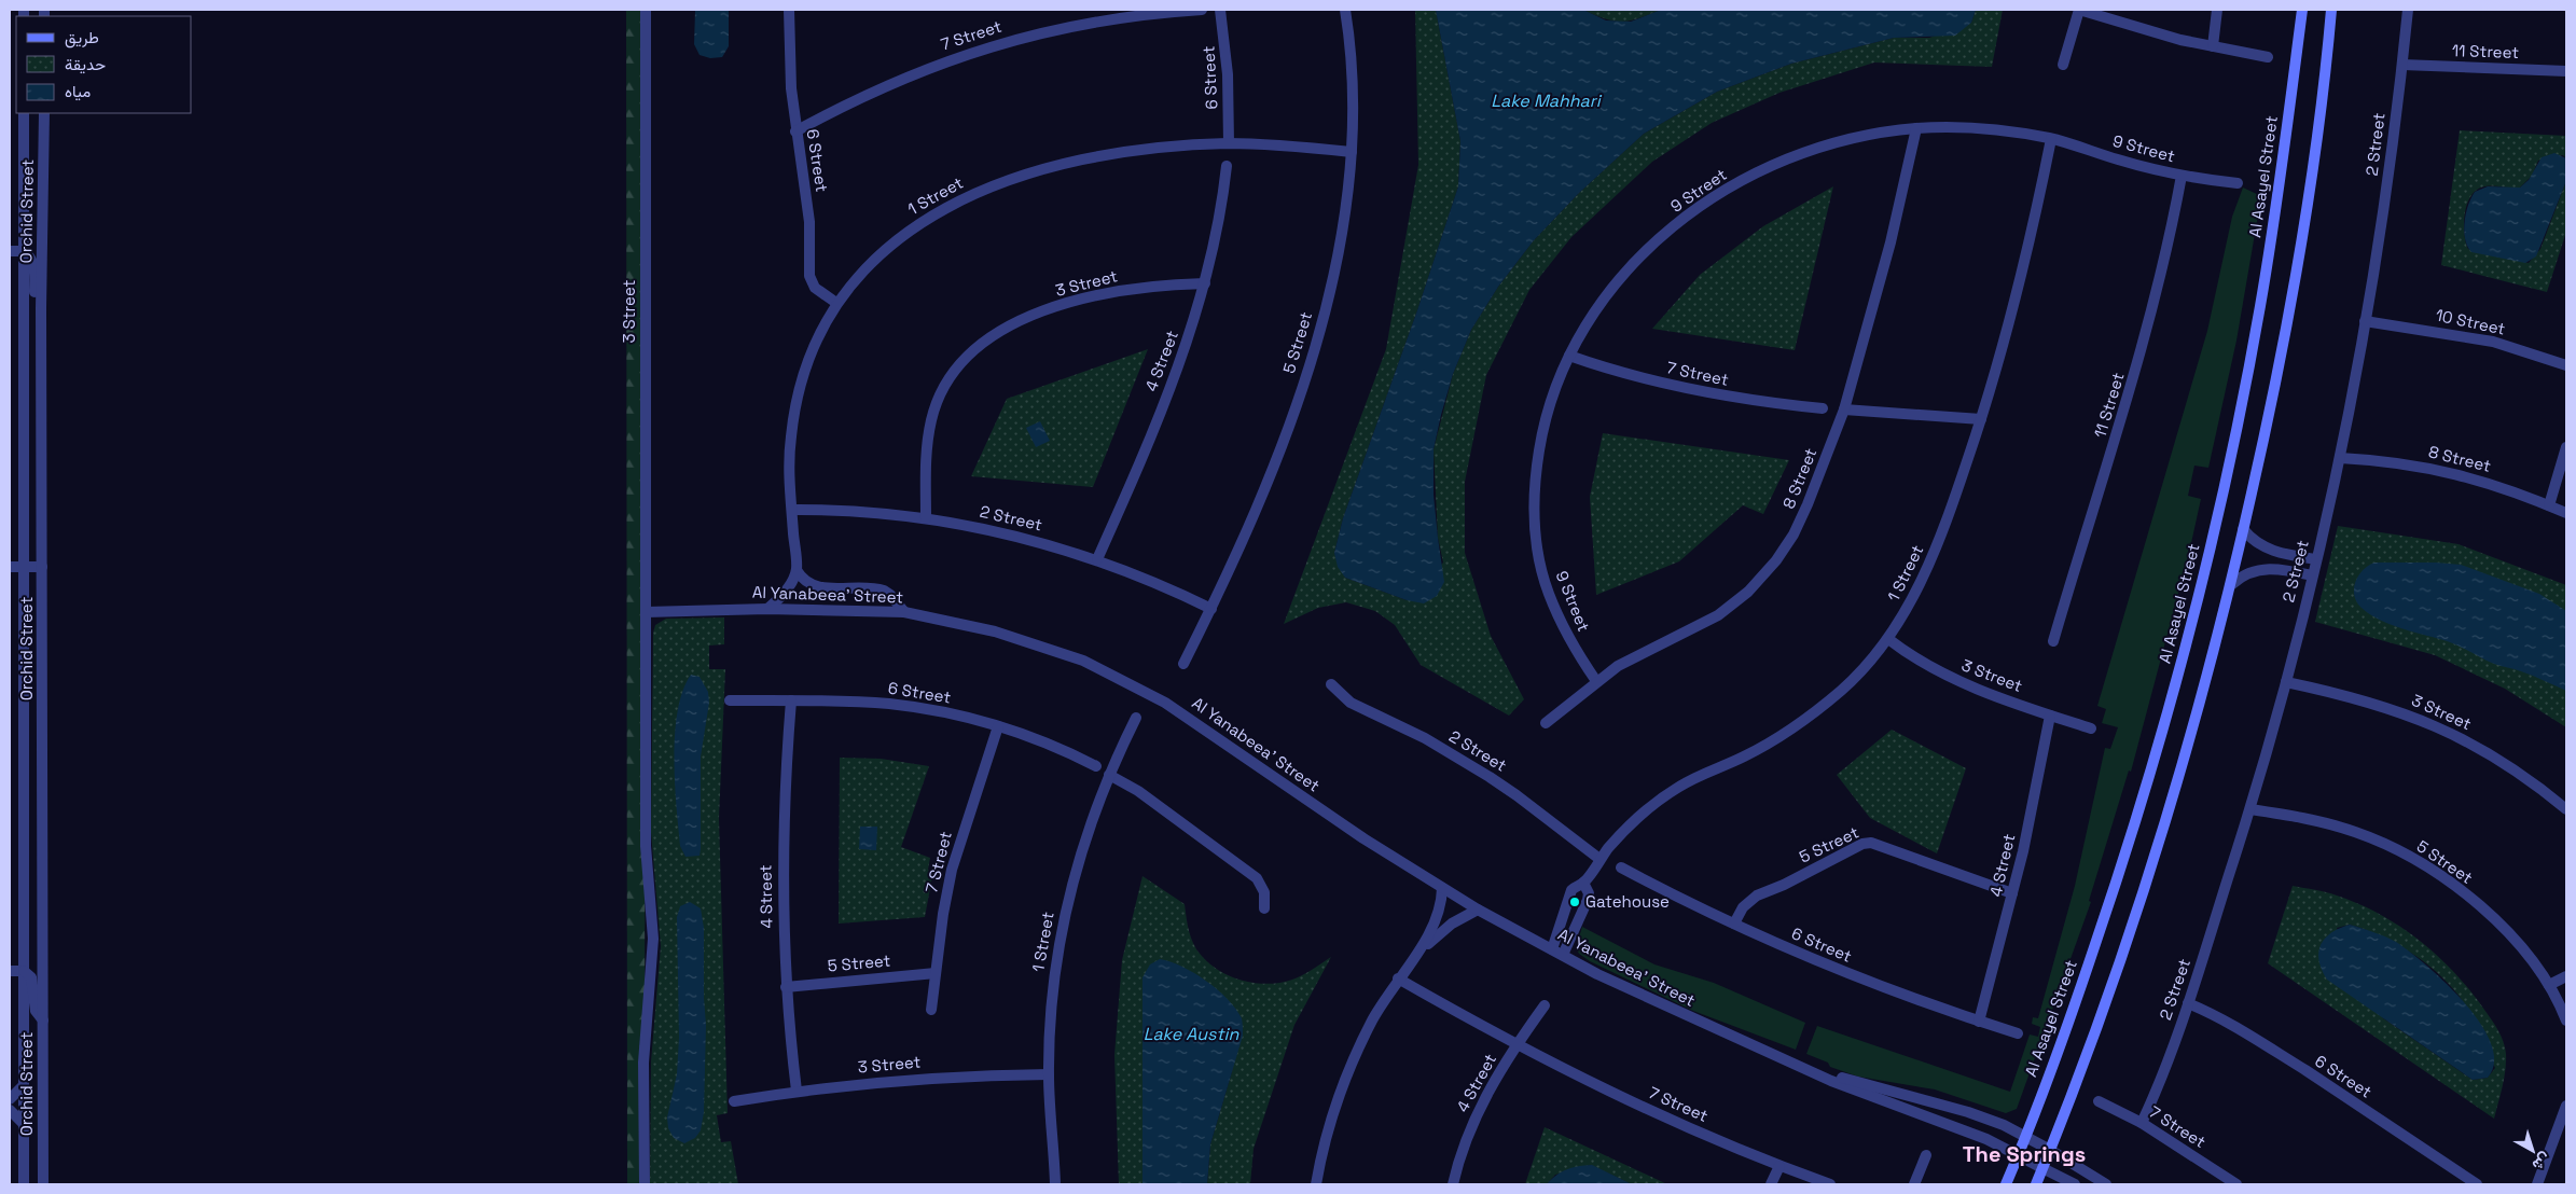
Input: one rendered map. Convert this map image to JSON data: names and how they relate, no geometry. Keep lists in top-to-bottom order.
{
  "streets": {
    "main road": ["Al Asayel Street"],
    "street": [
      "7 Street",
      "11 Street",
      "6 Street",
      "2 Street",
      "9 Street",
      "1 Street",
      "Orchid Street",
      "3 Street",
      "10 Street",
      "5 Street",
      "4 Street",
      "8 Street",
      "Al Yanabeea' Street"
    ]
  },
  "crossings": [
    ["7 Street", "6 Street"],
    ["7 Street", "2 Street"],
    ["7 Street", "9 Street"],
    ["7 Street", "5 Street"],
    ["7 Street", "4 Street"],
    ["11 Street", "2 Street"],
    ["11 Street", "9 Street"],
    ["6 Street", "2 Street"],
    ["6 Street", "1 Street"],
    ["6 Street", "5 Street"],
    ["6 Street", "4 Street"],
    ["2 Street", "1 Street"],
    ["2 Street", "3 Street"],
    ["2 Street", "10 Street"],
    ["2 Street", "5 Street"],
    ["2 Street", "4 Street"],
    ["2 Street", "8 Street"],
    ["9 Street", "1 Street"],
    ["9 Street", "8 Street"],
    ["Al Asayel Street", "Al Yanabeea' Street"],
    ["1 Street", "3 Street"],
    ["1 Street", "5 Street"],
    ["1 Street", "Al Yanabeea' Street"],
    ["3 Street", "4 Street"],
    ["3 Street", "Al Yanabeea' Street"],
    ["5 Street", "4 Street"]
  ],
  "districts": ["The Springs"],
  "water": ["Lake Mahhari", "Lake Austin"],
  "places": ["Gatehouse"],
  "legend": ["طريق", "حديقة", "مياه"],
  "north": "bottom right"
}
